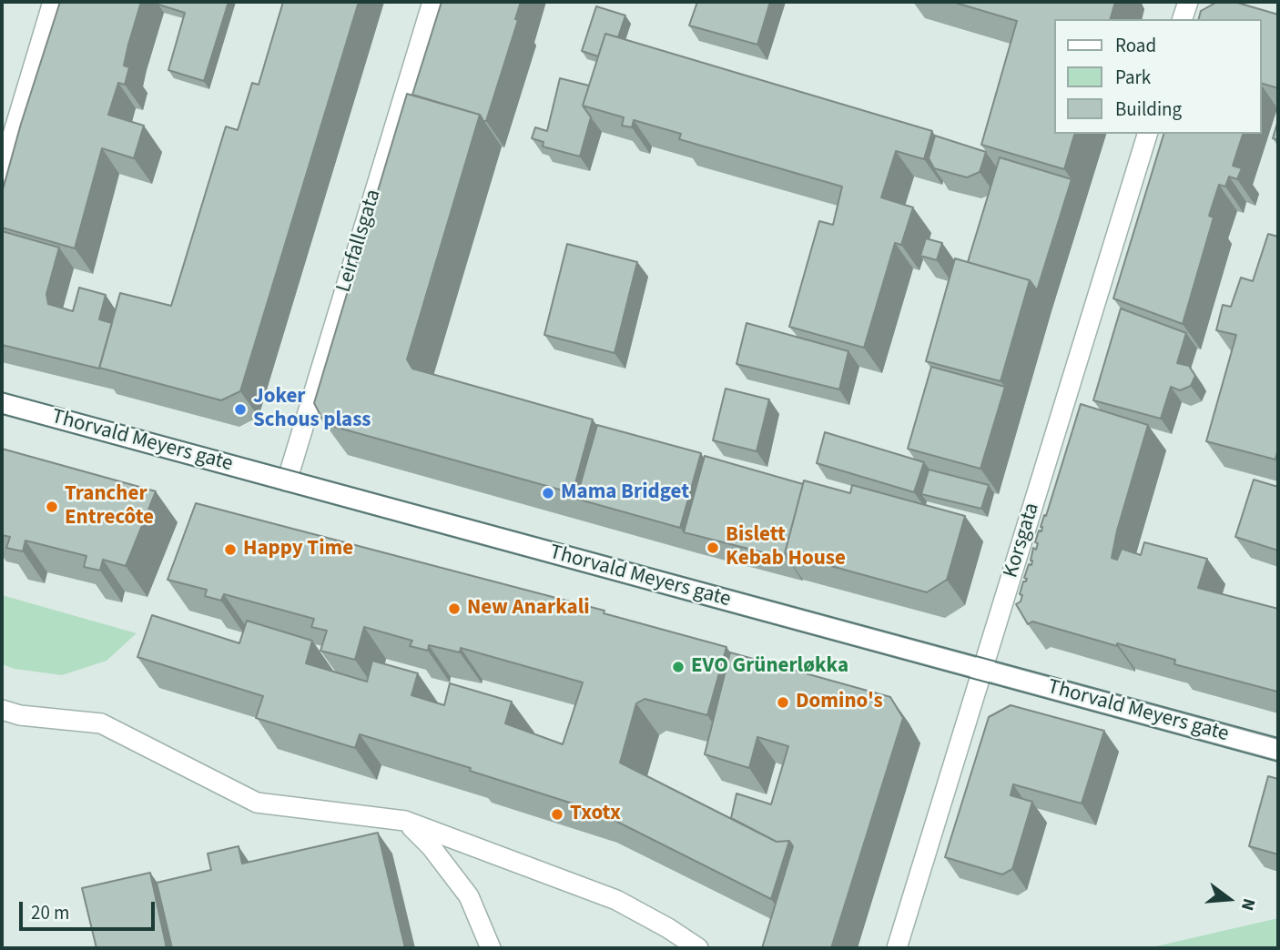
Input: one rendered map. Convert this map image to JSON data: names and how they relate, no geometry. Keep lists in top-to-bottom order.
{
  "streets": {
    "street": ["Leirfallsgata", "Thorvald Meyers gate", "Korsgata"]
  },
  "crossings": [
    ["Leirfallsgata", "Thorvald Meyers gate"],
    ["Thorvald Meyers gate", "Korsgata"]
  ],
  "places": [
    "Joker Schous plass",
    "Mama Bridget",
    "Trancher Entrecôte",
    "Bislett Kebab House",
    "Happy Time",
    "New Anarkali",
    "EVO Grünerløkka",
    "Domino's",
    "Txotx"
  ],
  "legend": ["Road", "Park", "Building"],
  "scale_bar": "20 m",
  "north": "right"
}
